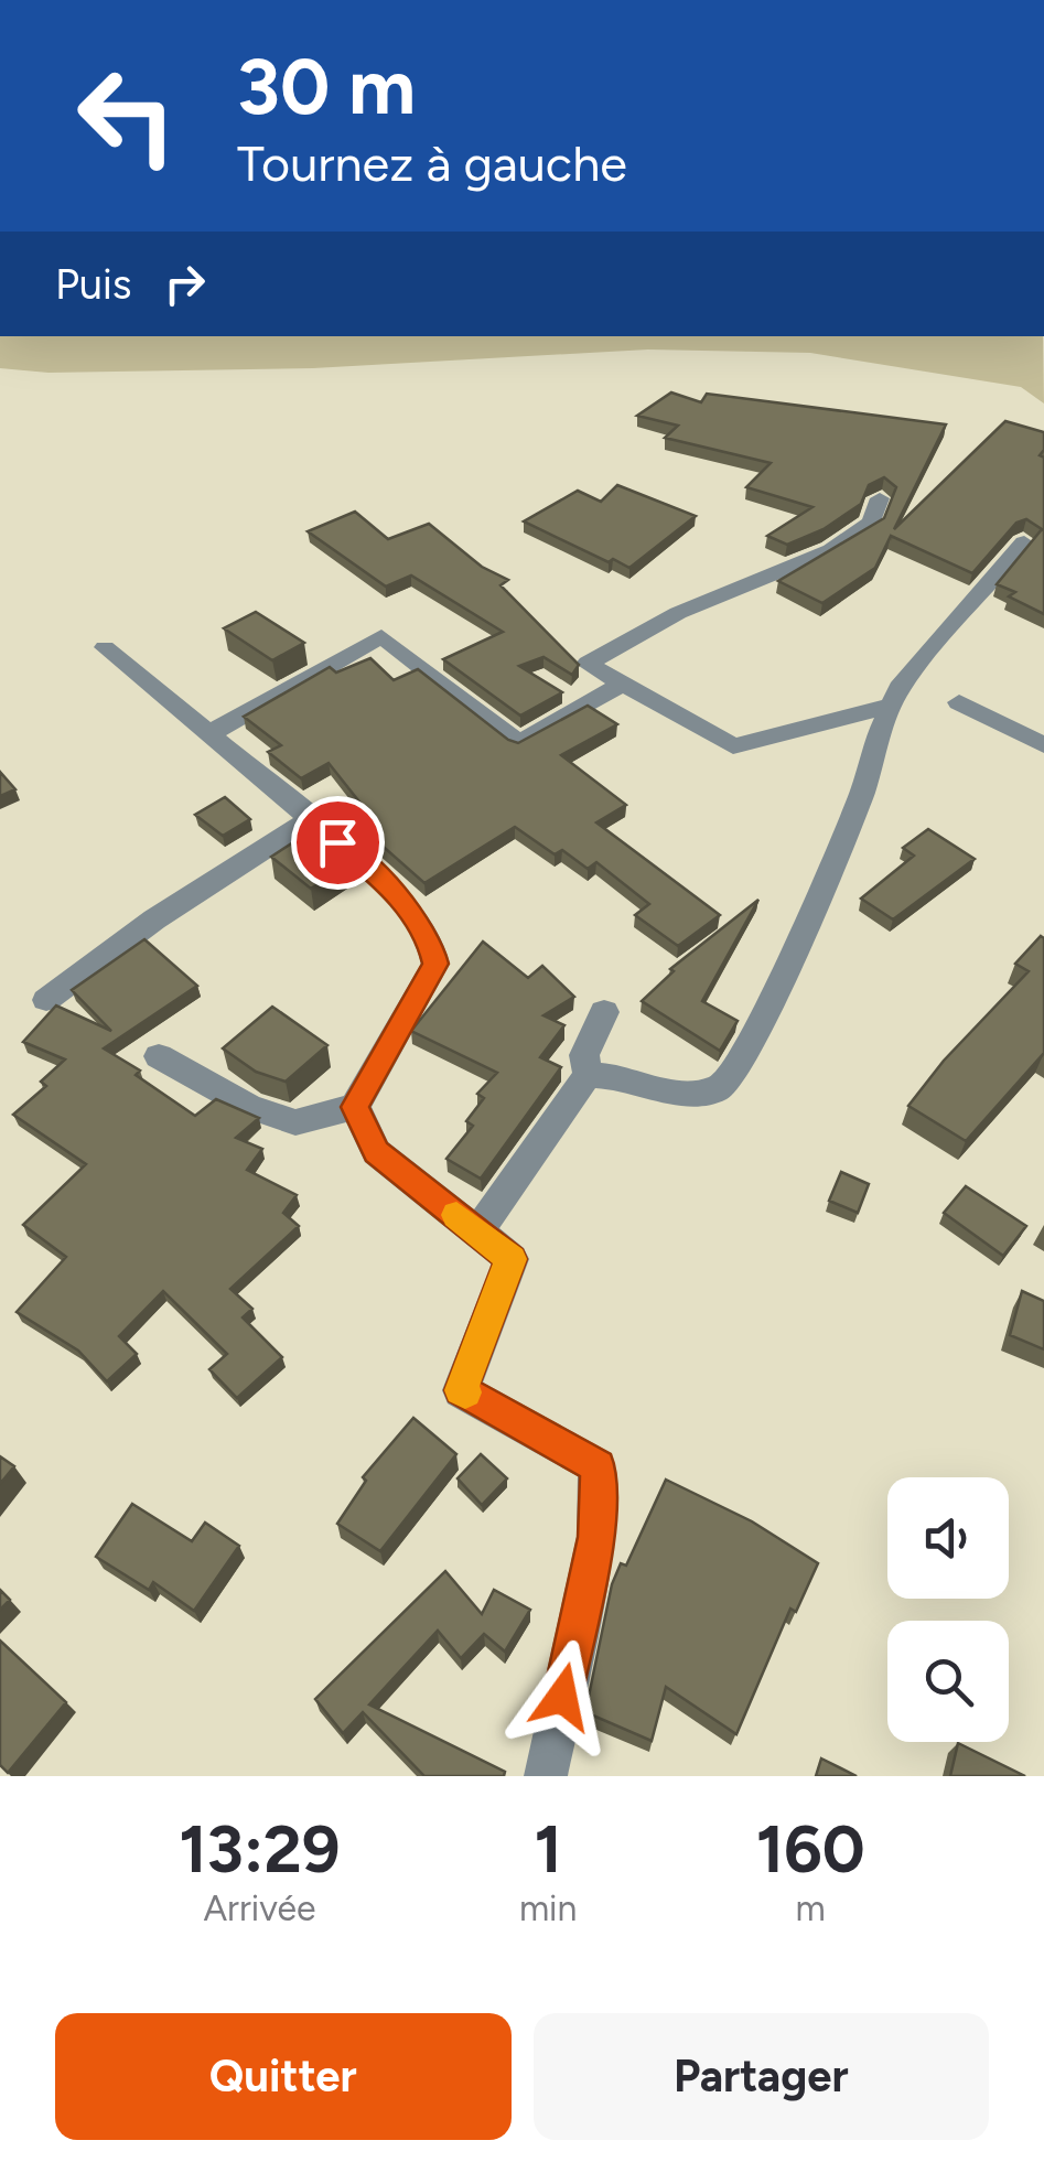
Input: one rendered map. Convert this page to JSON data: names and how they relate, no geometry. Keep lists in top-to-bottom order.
{
  "page": {
    "turn": ["30 m", "Tournez à gauche"],
    "then": "Puis",
    "eta": [
      "13:29",
      "Arrivée",
      "1",
      "min",
      "160",
      "m"
    ],
    "buttons": ["Quitter", "Partager"]
  }
}
